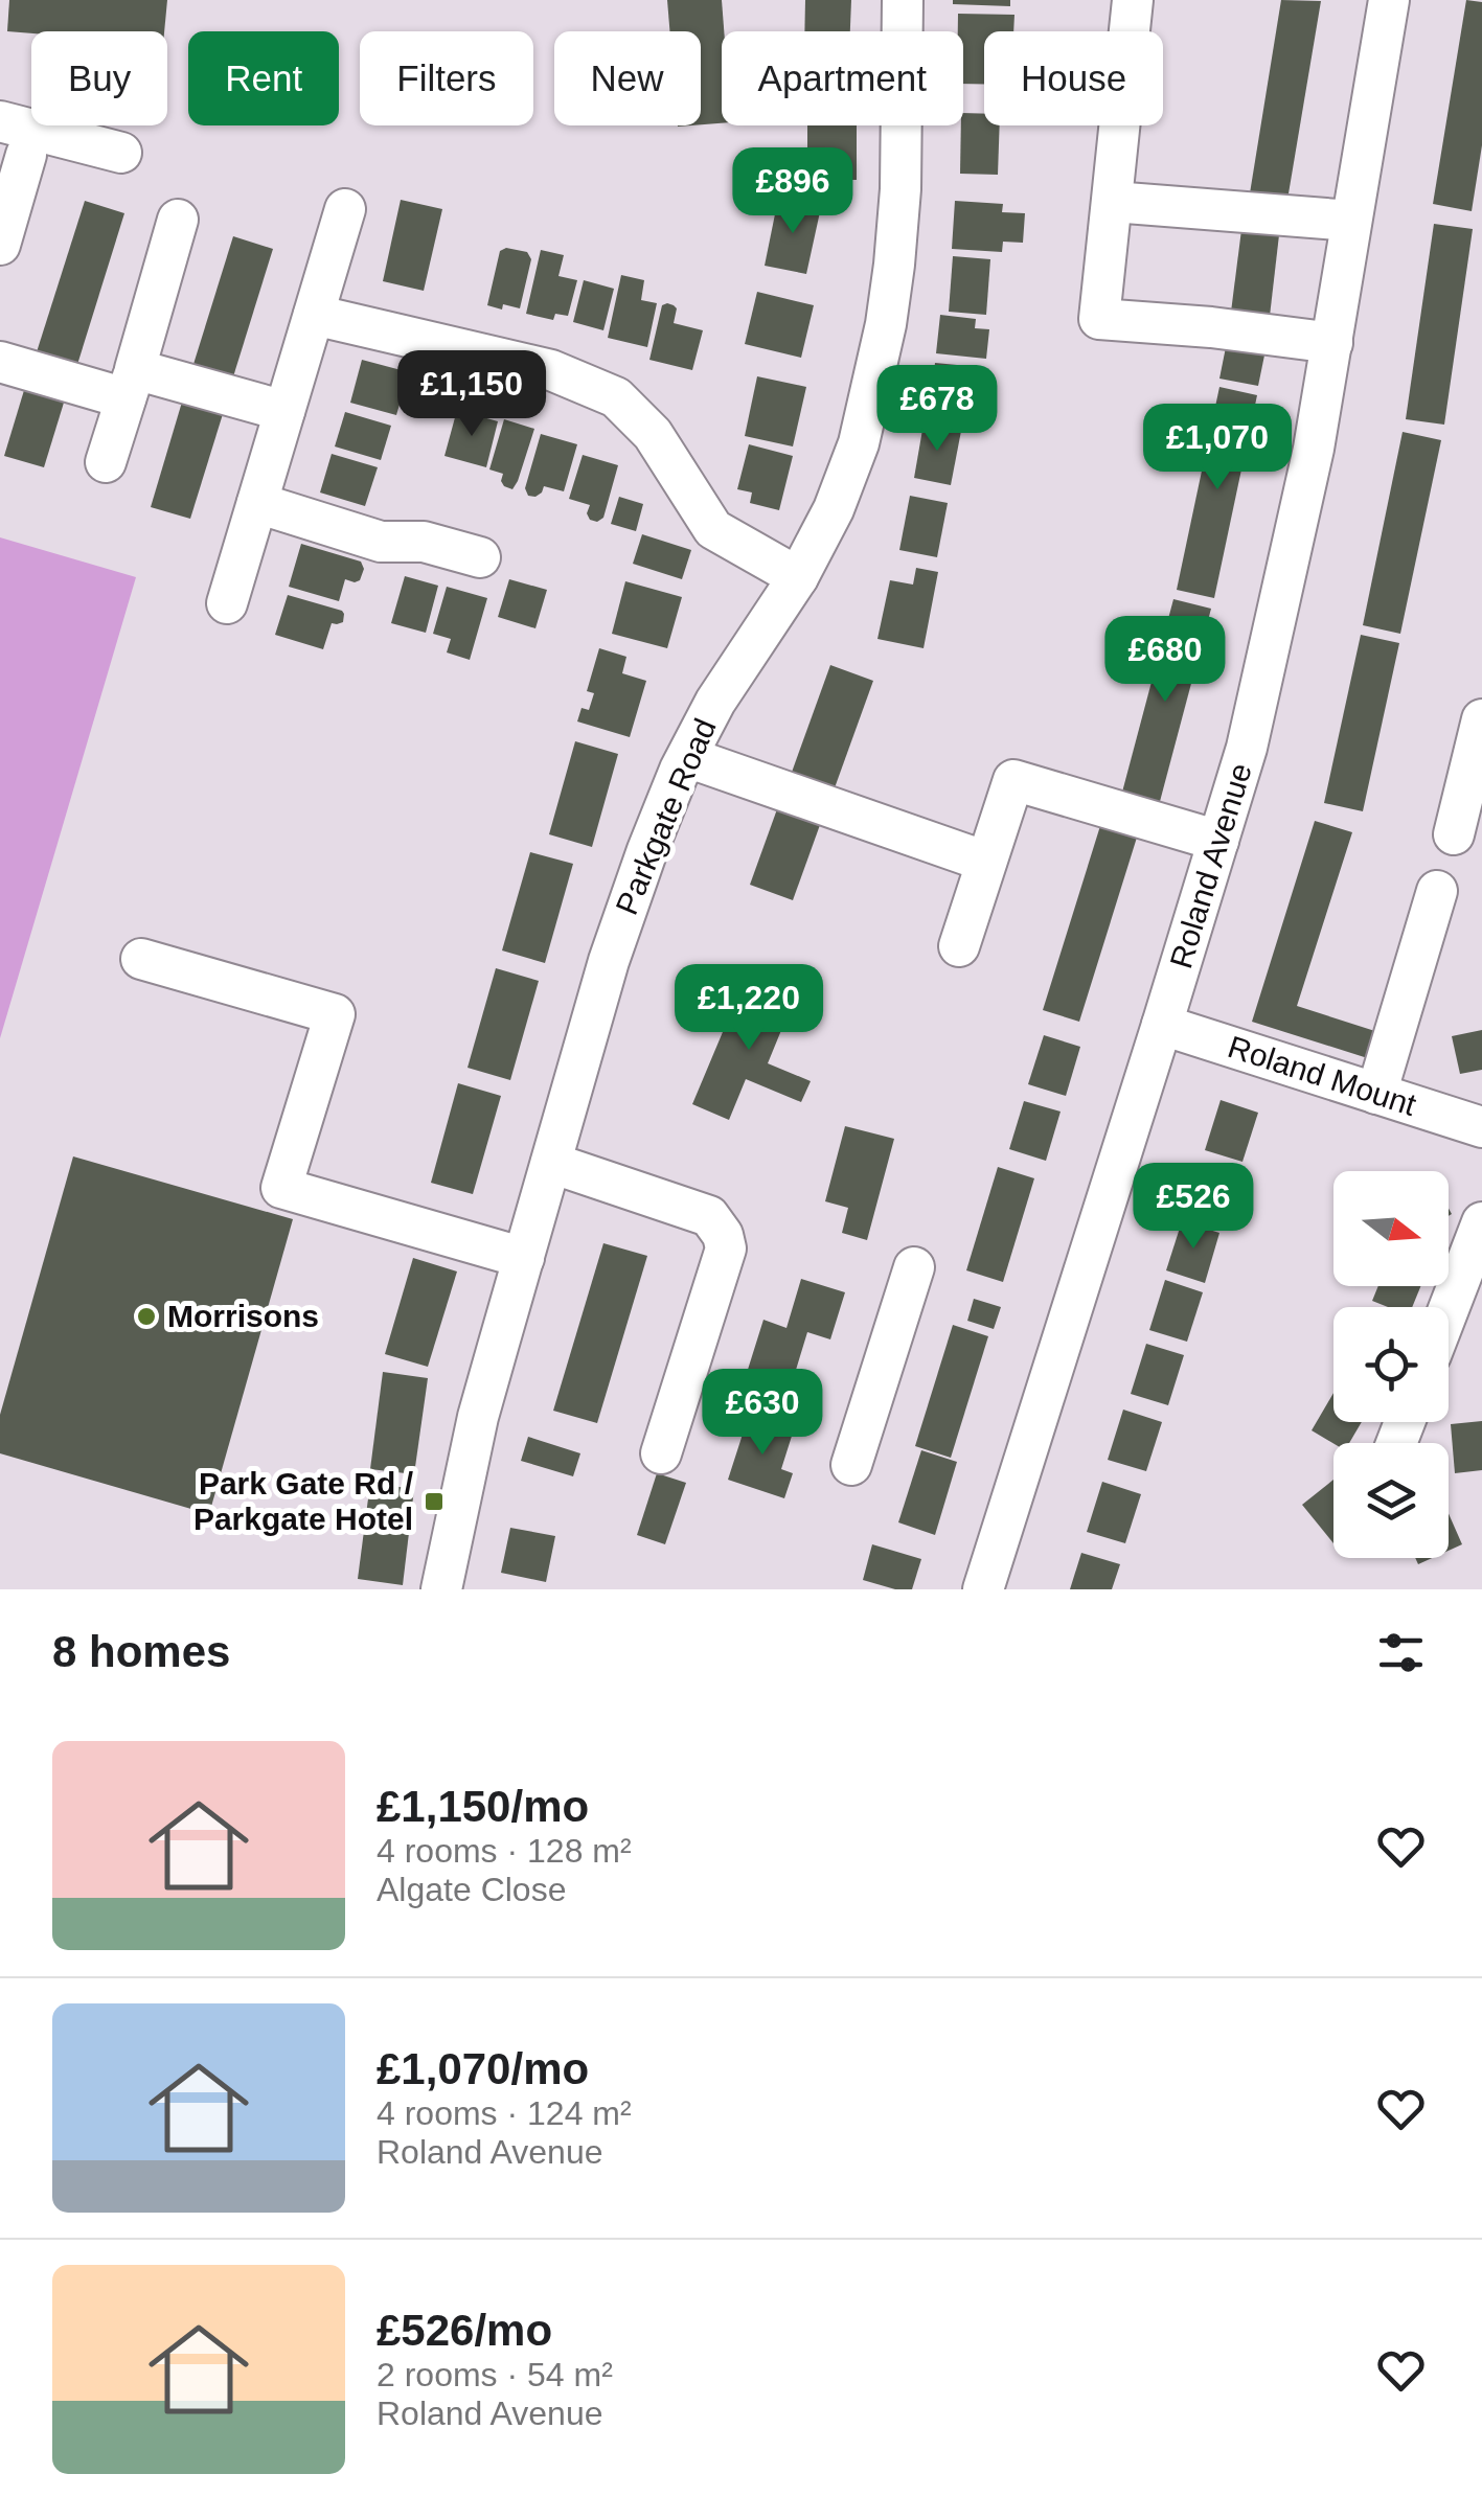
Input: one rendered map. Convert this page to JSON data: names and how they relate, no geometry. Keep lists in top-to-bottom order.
{
  "streets": {
    "street": ["Parkgate Road", "Roland Avenue", "Roland Mount"]
  },
  "crossings": [
    ["Roland Avenue", "Roland Mount"]
  ],
  "places": {
    "other": ["Morrisons"],
    "transit": ["Park Gate Rd / Parkgate Hotel"]
  },
  "north": "right",
  "page": {
    "chip": [
      "Buy",
      "Rent",
      "Filters",
      "New",
      "Apartment",
      "House"
    ],
    "price": [
      "£896",
      "£1,150",
      "£678",
      "£1,070",
      "£680",
      "£1,220",
      "£526",
      "£630"
    ],
    "heading": "8 homes",
    "list": [
      {
        "name": "£1,150/mo",
        "note": "4 rooms · 128 m² · Algate Close"
      },
      {
        "name": "£1,070/mo",
        "note": "4 rooms · 124 m² · Roland Avenue"
      },
      {
        "name": "£526/mo",
        "note": "2 rooms · 54 m² · Roland Avenue"
      }
    ]
  }
}
